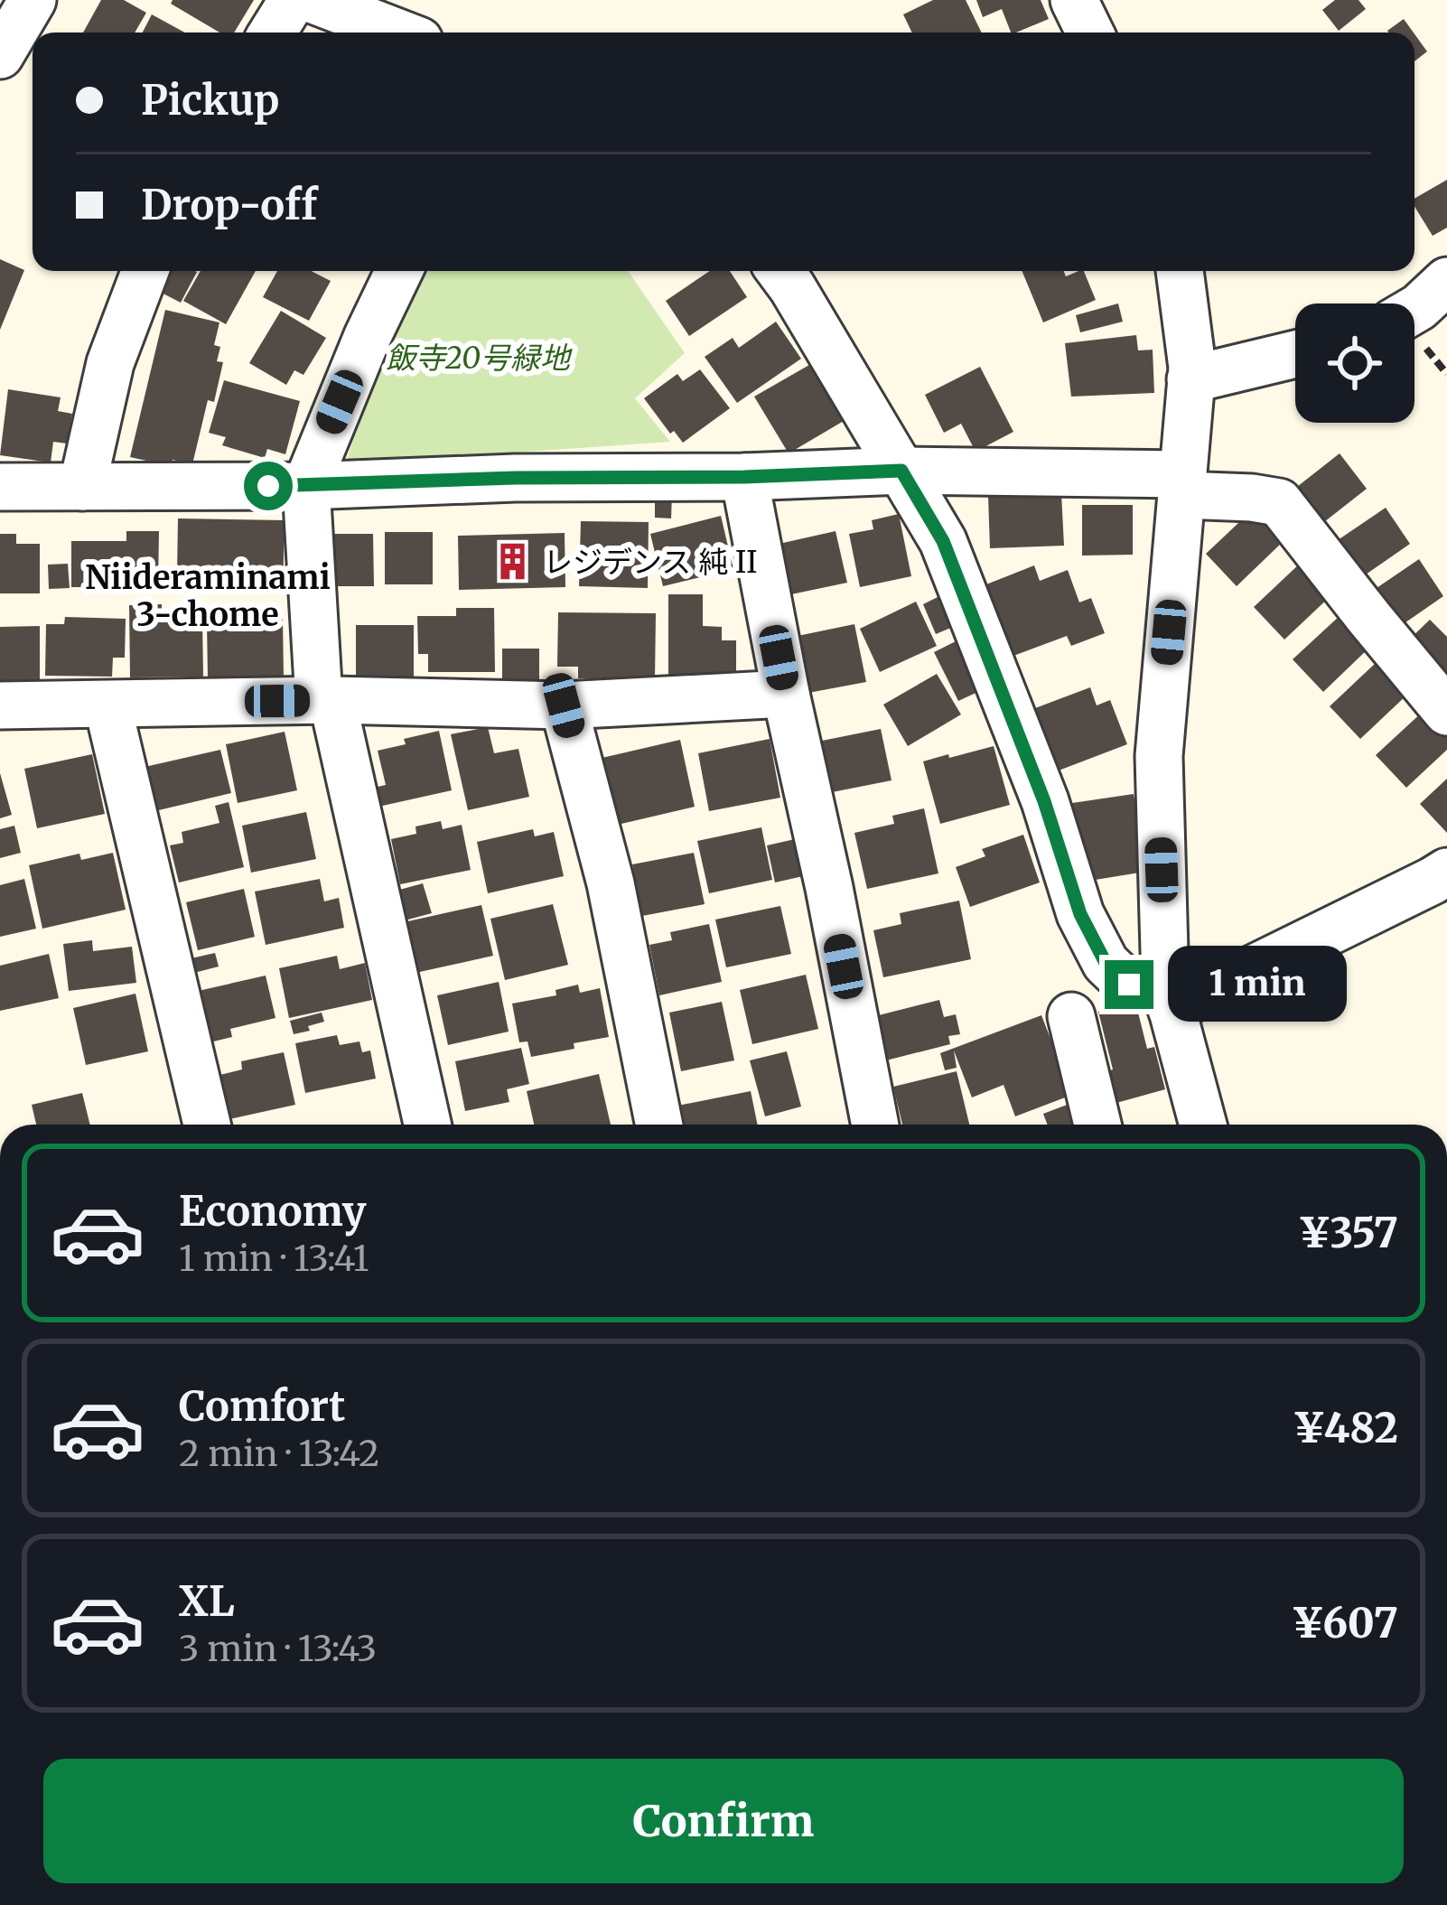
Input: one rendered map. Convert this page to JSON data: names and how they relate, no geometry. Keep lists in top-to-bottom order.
{
  "districts": ["Niideraminami 3-chome"],
  "parks": ["飯寺20号緑地"],
  "places": {
    "building": ["レジデンス 純 II"]
  },
  "page": {
    "banner": ["Pickup", "Drop-off"],
    "bubble": "1 min",
    "list": [
      {
        "name": "Economy",
        "note": "1 min · 13:41",
        "value": "¥357"
      },
      {
        "name": "Comfort",
        "note": "2 min · 13:42",
        "value": "¥482"
      },
      {
        "name": "XL",
        "note": "3 min · 13:43",
        "value": "¥607"
      }
    ],
    "buttons": "Confirm"
  }
}
